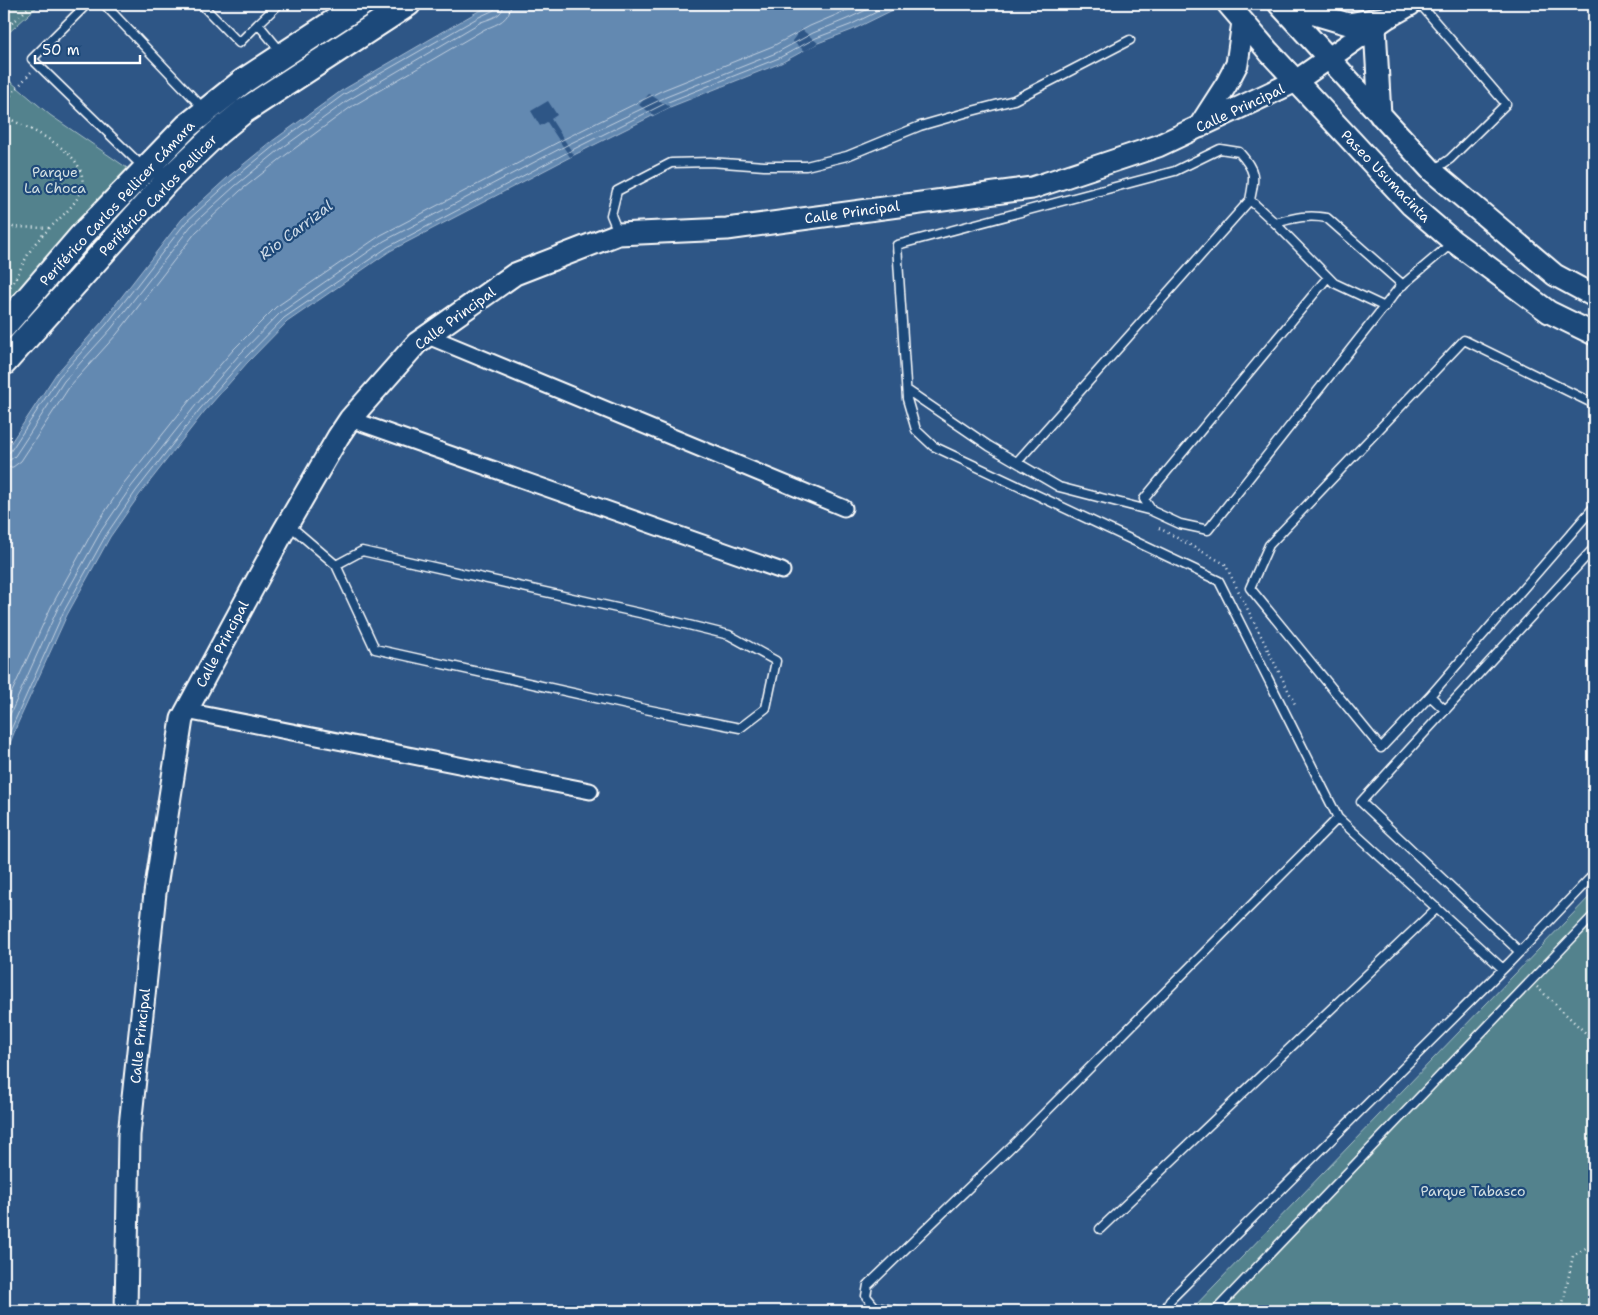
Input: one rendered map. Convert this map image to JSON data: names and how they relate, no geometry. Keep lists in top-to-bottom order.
{
  "streets": {
    "main road": [
      "Calle Principal",
      "Paseo Usumacinta",
      "Periférico Carlos Pellicer",
      "Periférico Carlos Pellicer Cámara"
    ]
  },
  "crossings": [
    ["Calle Principal", "Paseo Usumacinta"]
  ],
  "water": ["Rio Carrizal"],
  "parks": ["Parque La Choca", "Parque Tabasco"],
  "scale_bar": "50 m"
}
